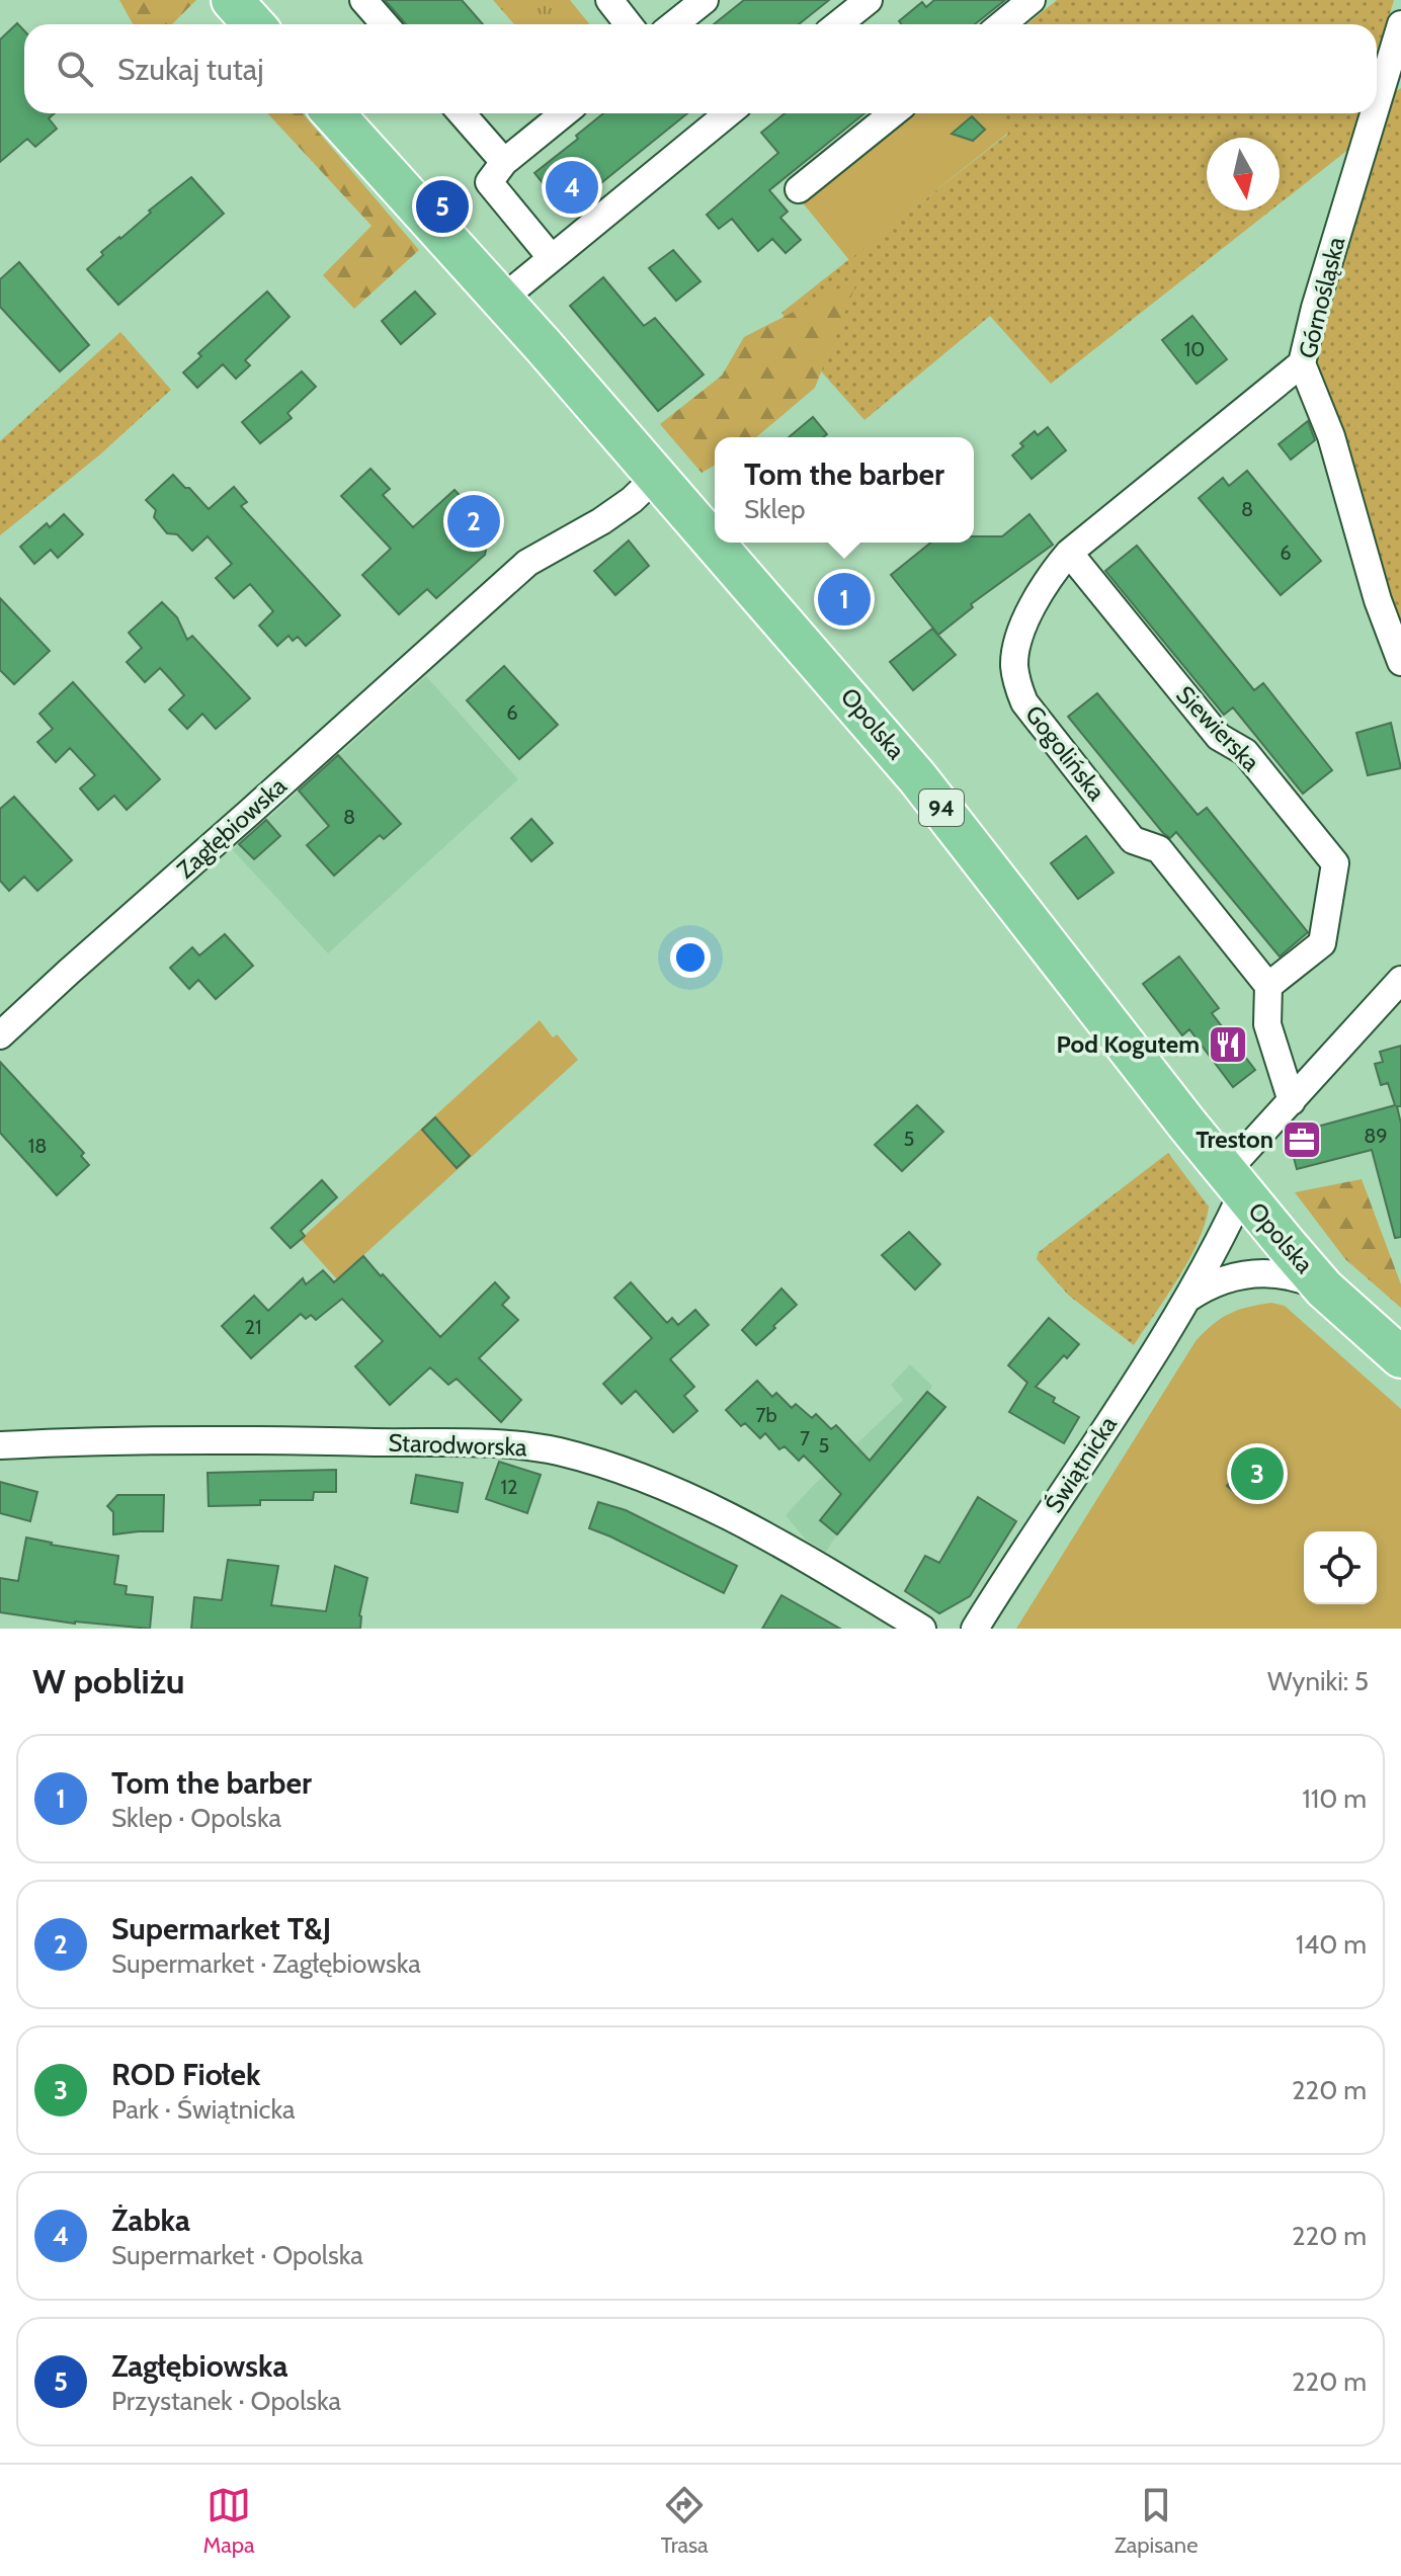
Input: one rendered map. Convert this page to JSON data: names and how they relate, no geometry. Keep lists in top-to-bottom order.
{
  "streets": {
    "main road": ["Opolska", "94"],
    "street": [
      "Górnośląska",
      "Siewierska",
      "Gogolińska",
      "Zagłębiowska",
      "Starodworska",
      "Świątnicka"
    ]
  },
  "crossings": [
    ["Górnośląska", "Gogolińska"],
    ["Opolska", "Zagłębiowska"],
    ["Opolska", "Świątnicka"],
    ["Siewierska", "Gogolińska"]
  ],
  "places": {
    "restaurant": ["Pod Kogutem"],
    "office": ["Treston"]
  },
  "house_numbers": [
    "10",
    "8",
    "6",
    "6",
    "8",
    "89",
    "5",
    "18",
    "21",
    "7b",
    "7",
    "5",
    "12"
  ],
  "north": "bottom",
  "page": {
    "search": "Szukaj tutaj",
    "pins": [
      "4",
      "5",
      "2",
      "1",
      "3"
    ],
    "popup": ["Tom the barber", "Sklep"],
    "heading": ["W pobliżu", "Wyniki: 5"],
    "list": [
      {
        "mark": "1",
        "name": "Tom the barber",
        "note": "Sklep · Opolska",
        "value": "110 m"
      },
      {
        "mark": "2",
        "name": "Supermarket T&J",
        "note": "Supermarket · Zagłębiowska",
        "value": "140 m"
      },
      {
        "mark": "3",
        "name": "ROD Fiołek",
        "note": "Park · Świątnicka",
        "value": "220 m"
      },
      {
        "mark": "4",
        "name": "Żabka",
        "note": "Supermarket · Opolska",
        "value": "220 m"
      },
      {
        "mark": "5",
        "name": "Zagłębiowska",
        "note": "Przystanek · Opolska",
        "value": "220 m"
      }
    ],
    "nav": ["Mapa", "Trasa", "Zapisane"]
  }
}
